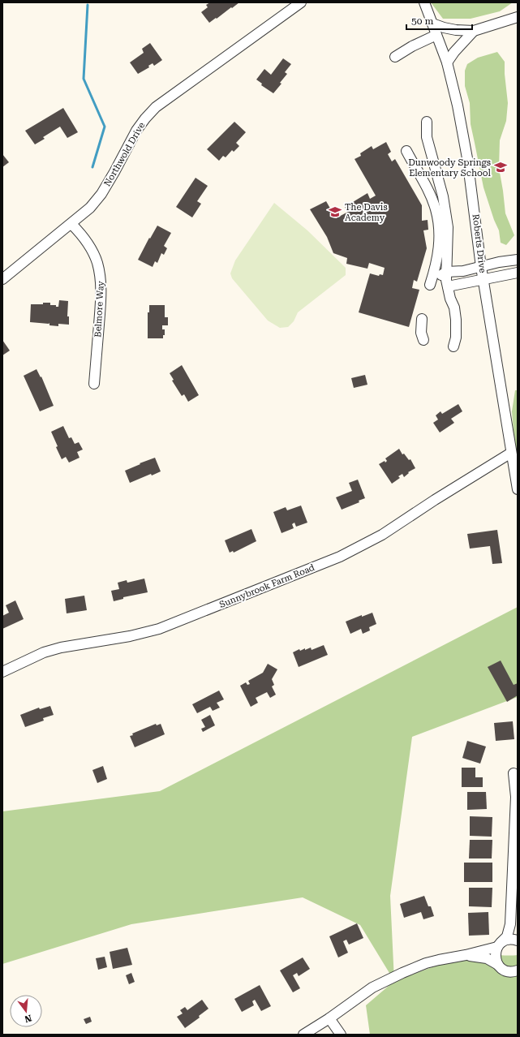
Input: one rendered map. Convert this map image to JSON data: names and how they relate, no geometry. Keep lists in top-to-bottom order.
{
  "streets": {
    "street": [
      "Northwold Drive",
      "Roberts Drive",
      "Belmore Way",
      "Sunnybrook Farm Road"
    ]
  },
  "crossings": [
    ["Northwold Drive", "Belmore Way"],
    ["Roberts Drive", "Sunnybrook Farm Road"]
  ],
  "places": {
    "school or university": ["Dunwoody Springs Elementary School", "The Davis Academy"]
  },
  "scale_bar": "50 m",
  "north": "bottom"
}
